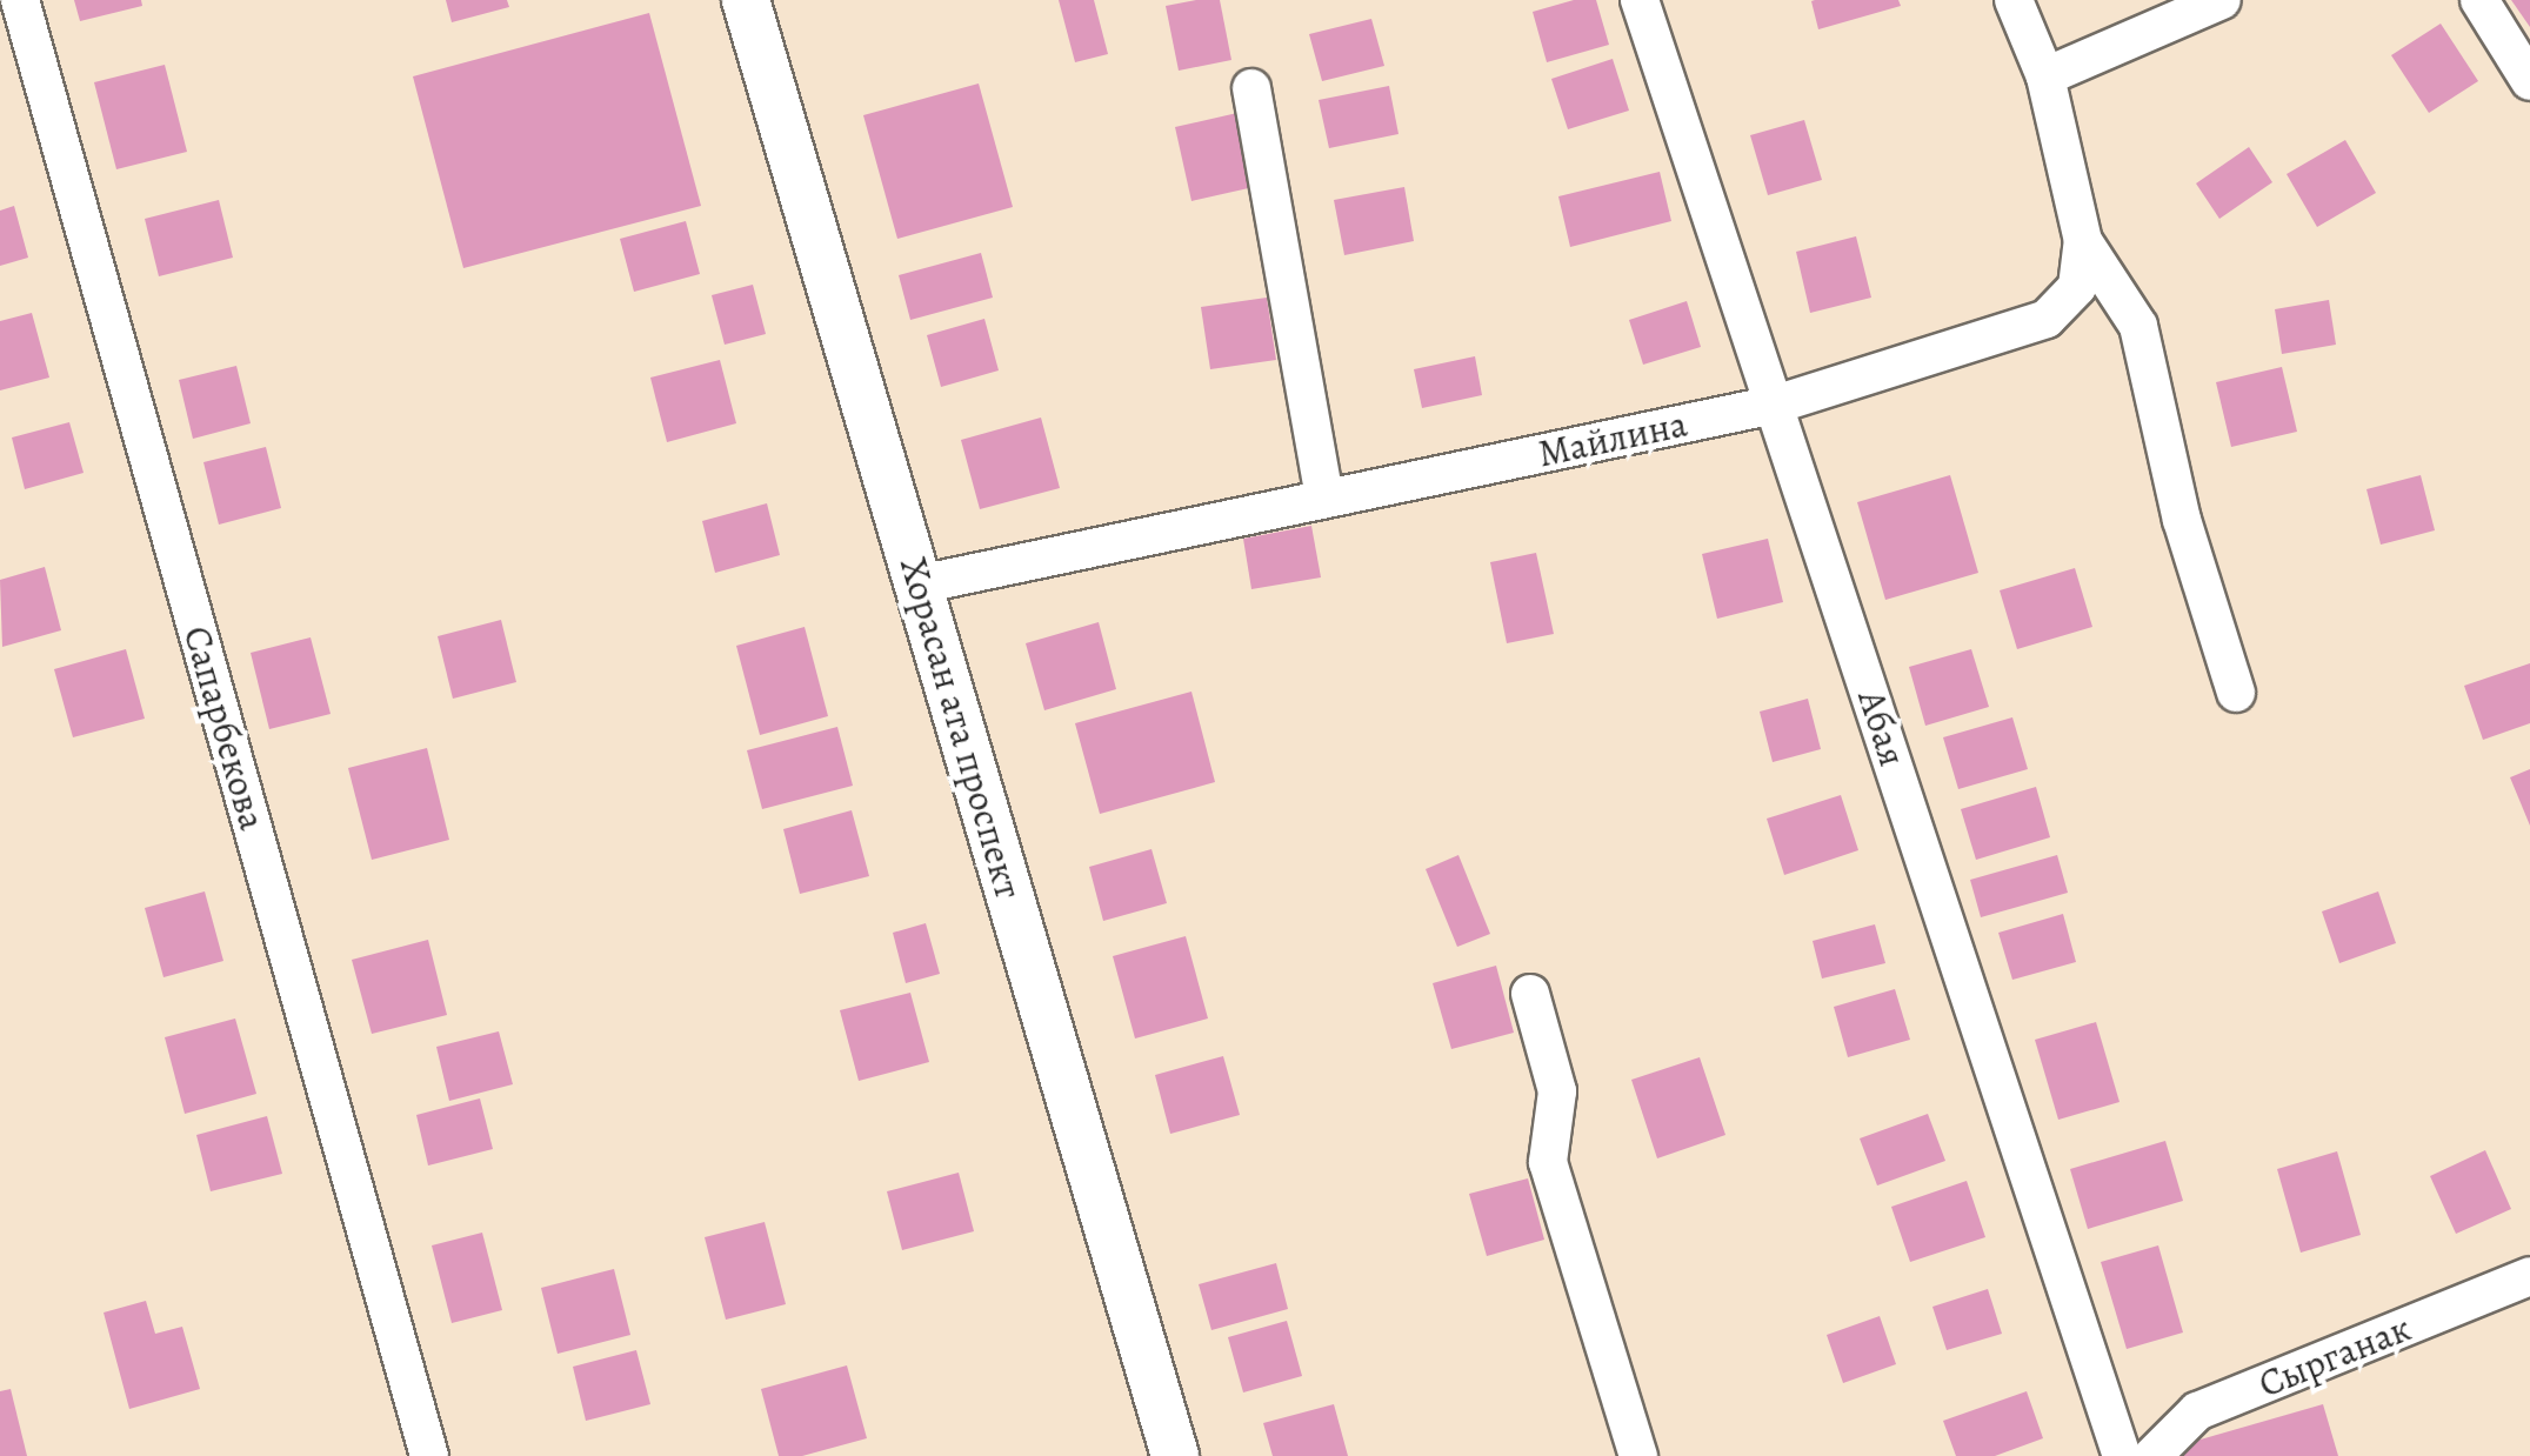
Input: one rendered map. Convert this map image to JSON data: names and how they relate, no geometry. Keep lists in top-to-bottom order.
{
  "streets": {
    "main road": ["Хорасан ата проспект"],
    "street": [
      "Майлина",
      "Сапарбекова",
      "Абая",
      "Сырганак"
    ]
  },
  "crossings": [
    ["Майлина", "Хорасан ата проспект"],
    ["Майлина", "Абая"]
  ]
}
